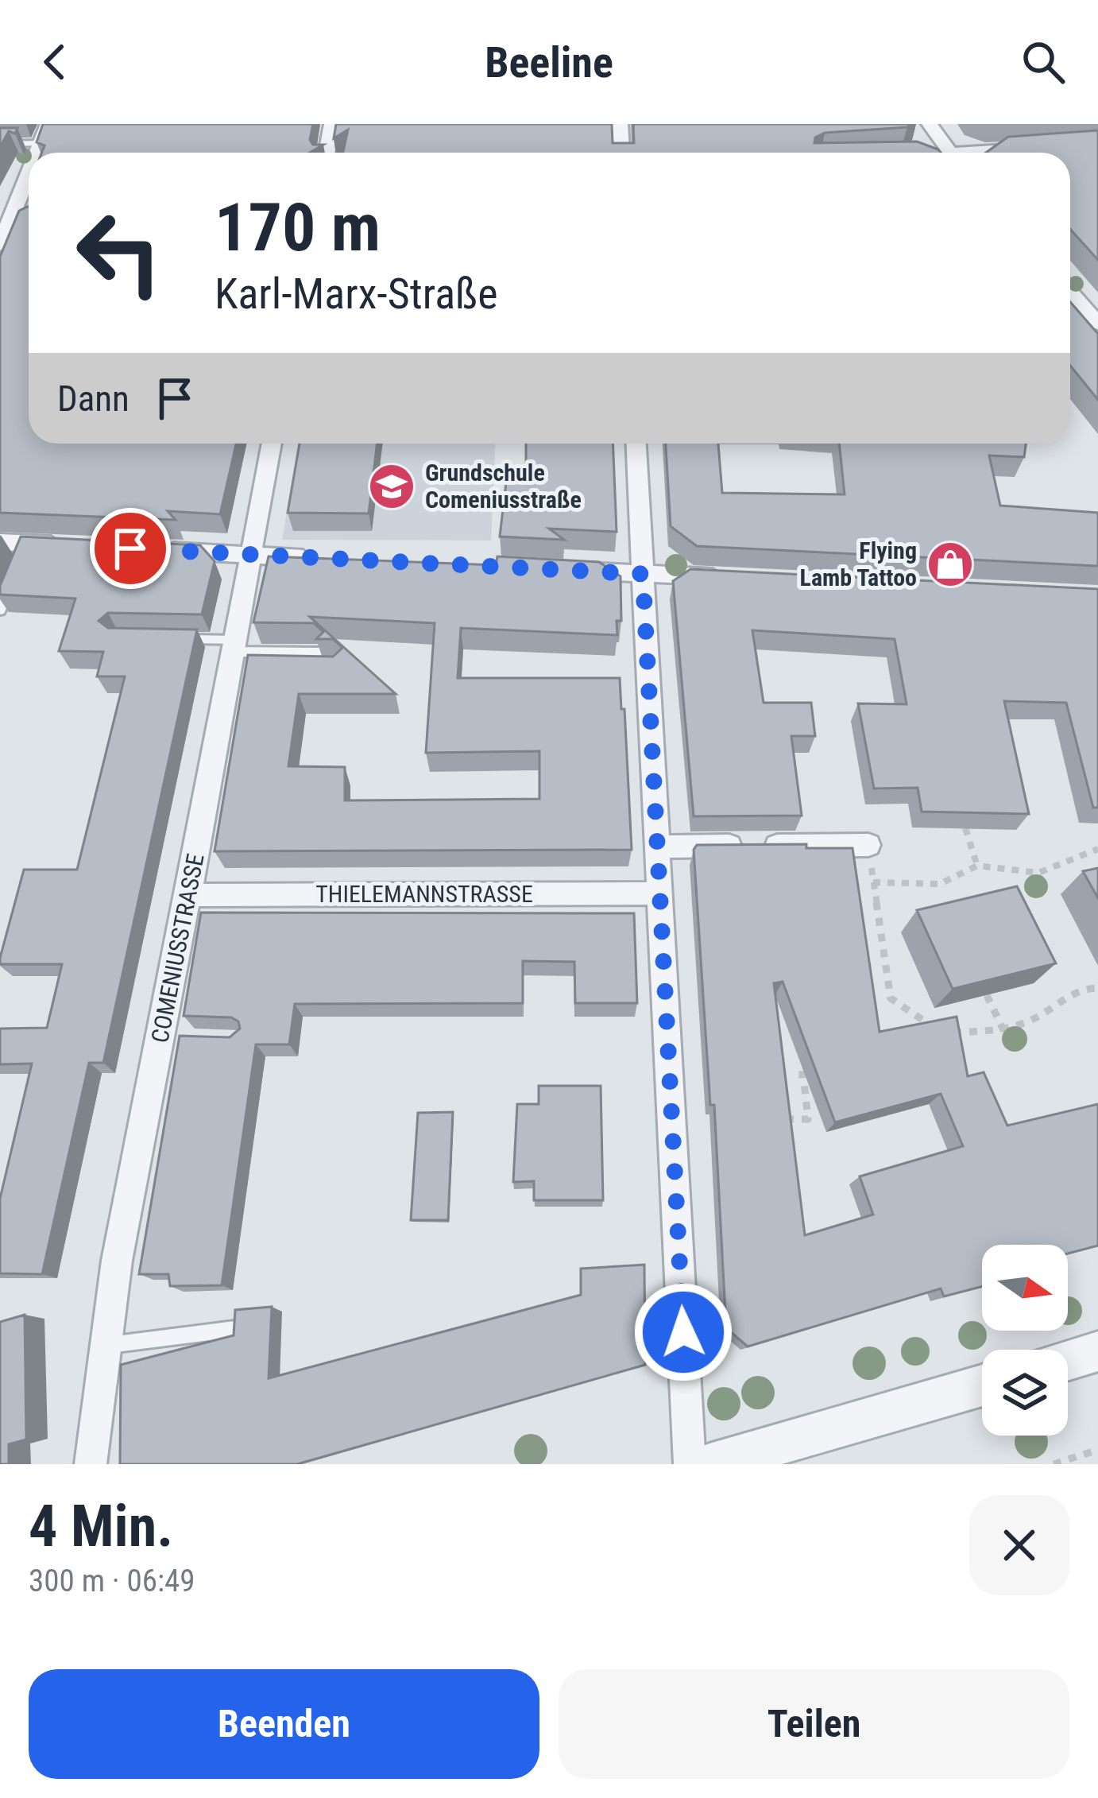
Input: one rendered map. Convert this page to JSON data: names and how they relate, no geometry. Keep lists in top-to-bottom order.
{
  "streets": {
    "street": ["THIELEMANNSTRASSE", "COMENIUSSTRASSE"]
  },
  "crossings": [
    ["THIELEMANNSTRASSE", "COMENIUSSTRASSE"]
  ],
  "places": {
    "school or university": ["Grundschule Comeniusstraße"],
    "shop": ["Flying Lamb Tattoo"]
  },
  "north": "right",
  "page": {
    "header": "Beeline",
    "turn": ["170 m", "Karl-Marx-Straße"],
    "then": "Dann",
    "heading": ["4 Min.", "300 m · 06:49"],
    "buttons": ["Beenden", "Teilen"]
  }
}
